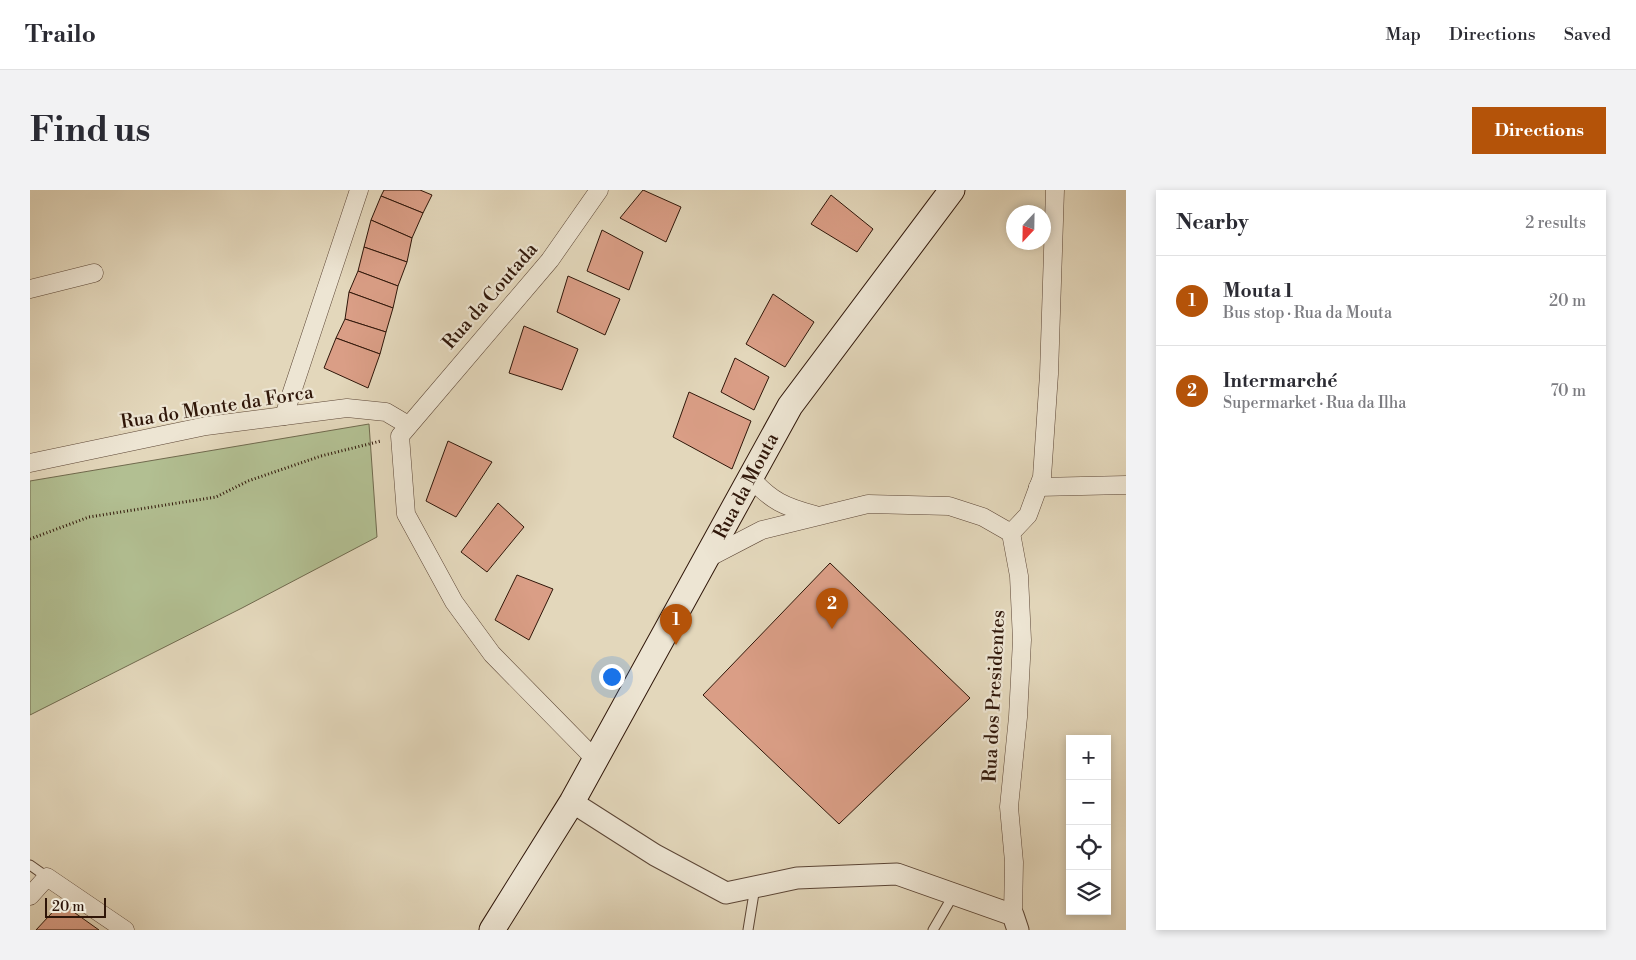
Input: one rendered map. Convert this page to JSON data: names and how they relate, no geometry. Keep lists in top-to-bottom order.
{
  "streets": {
    "main road": ["Rua da Mouta"],
    "street": ["Rua da Coutada", "Rua do Monte da Forca", "Rua dos Presidentes"]
  },
  "crossings": [
    ["Rua da Coutada", "Rua do Monte da Forca"]
  ],
  "scale_bar": "20 m",
  "north": "bottom",
  "page": {
    "header": "Trailo",
    "nav": ["Map", "Directions", "Saved"],
    "buttons": "Directions",
    "title": "Find us",
    "heading": ["Nearby", "2 results"],
    "list": [
      {
        "mark": "1",
        "name": "Mouta 1",
        "note": "Bus stop · Rua da Mouta",
        "value": "20 m"
      },
      {
        "mark": "2",
        "name": "Intermarché",
        "note": "Supermarket · Rua da Ilha",
        "value": "70 m"
      }
    ],
    "pins": ["2", "1"],
    "map_buttons": ["+", "−"],
    "scale": "20 m"
  }
}
